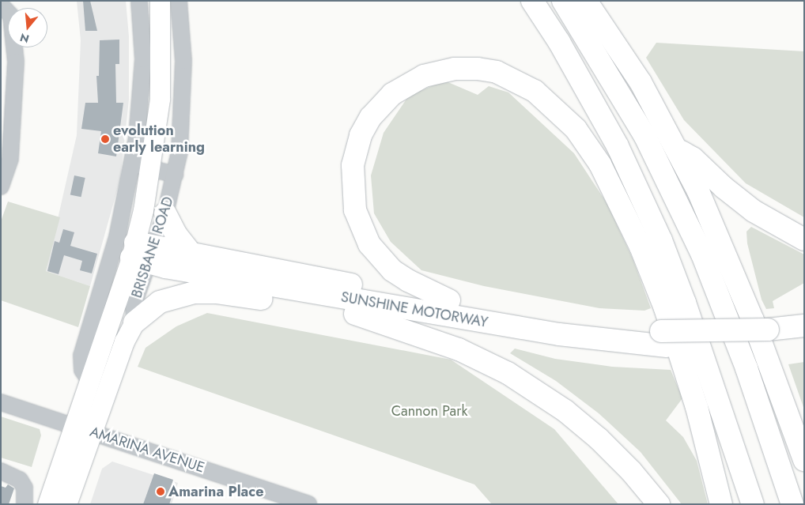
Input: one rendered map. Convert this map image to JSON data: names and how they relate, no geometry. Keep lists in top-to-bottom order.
{
  "streets": {
    "highway": ["SUNSHINE MOTORWAY"],
    "main road": ["BRISBANE ROAD"],
    "street": ["AMARINA AVENUE"]
  },
  "crossings": [
    ["BRISBANE ROAD", "SUNSHINE MOTORWAY"],
    ["BRISBANE ROAD", "AMARINA AVENUE"]
  ],
  "parks": ["Cannon Park"],
  "places": ["evolution early learning", "Amarina Place"],
  "north": "bottom"
}
